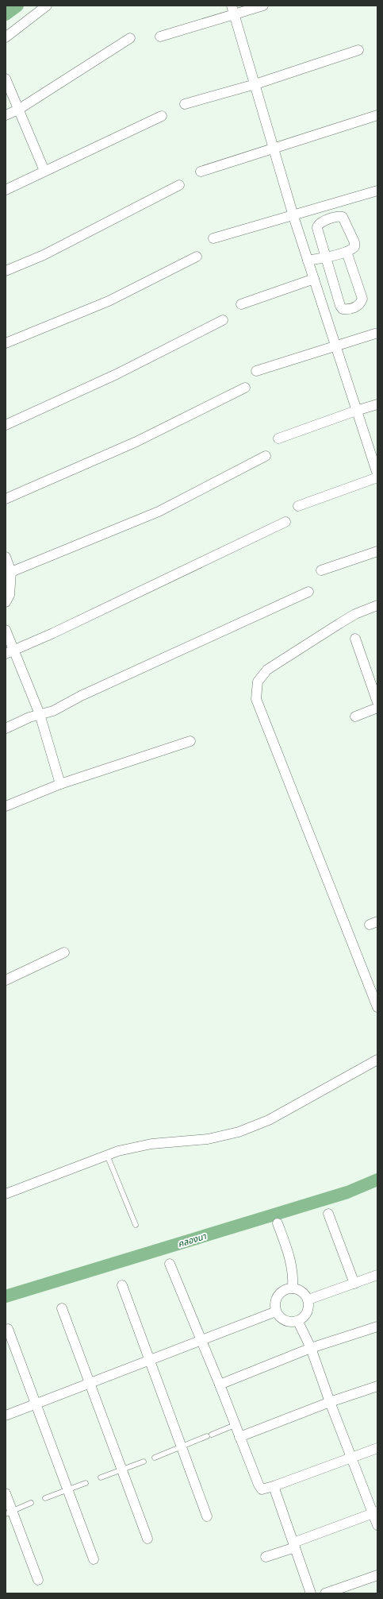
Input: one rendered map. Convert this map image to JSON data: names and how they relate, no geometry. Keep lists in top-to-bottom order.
{
  "water": ["คลองนา"]
}
